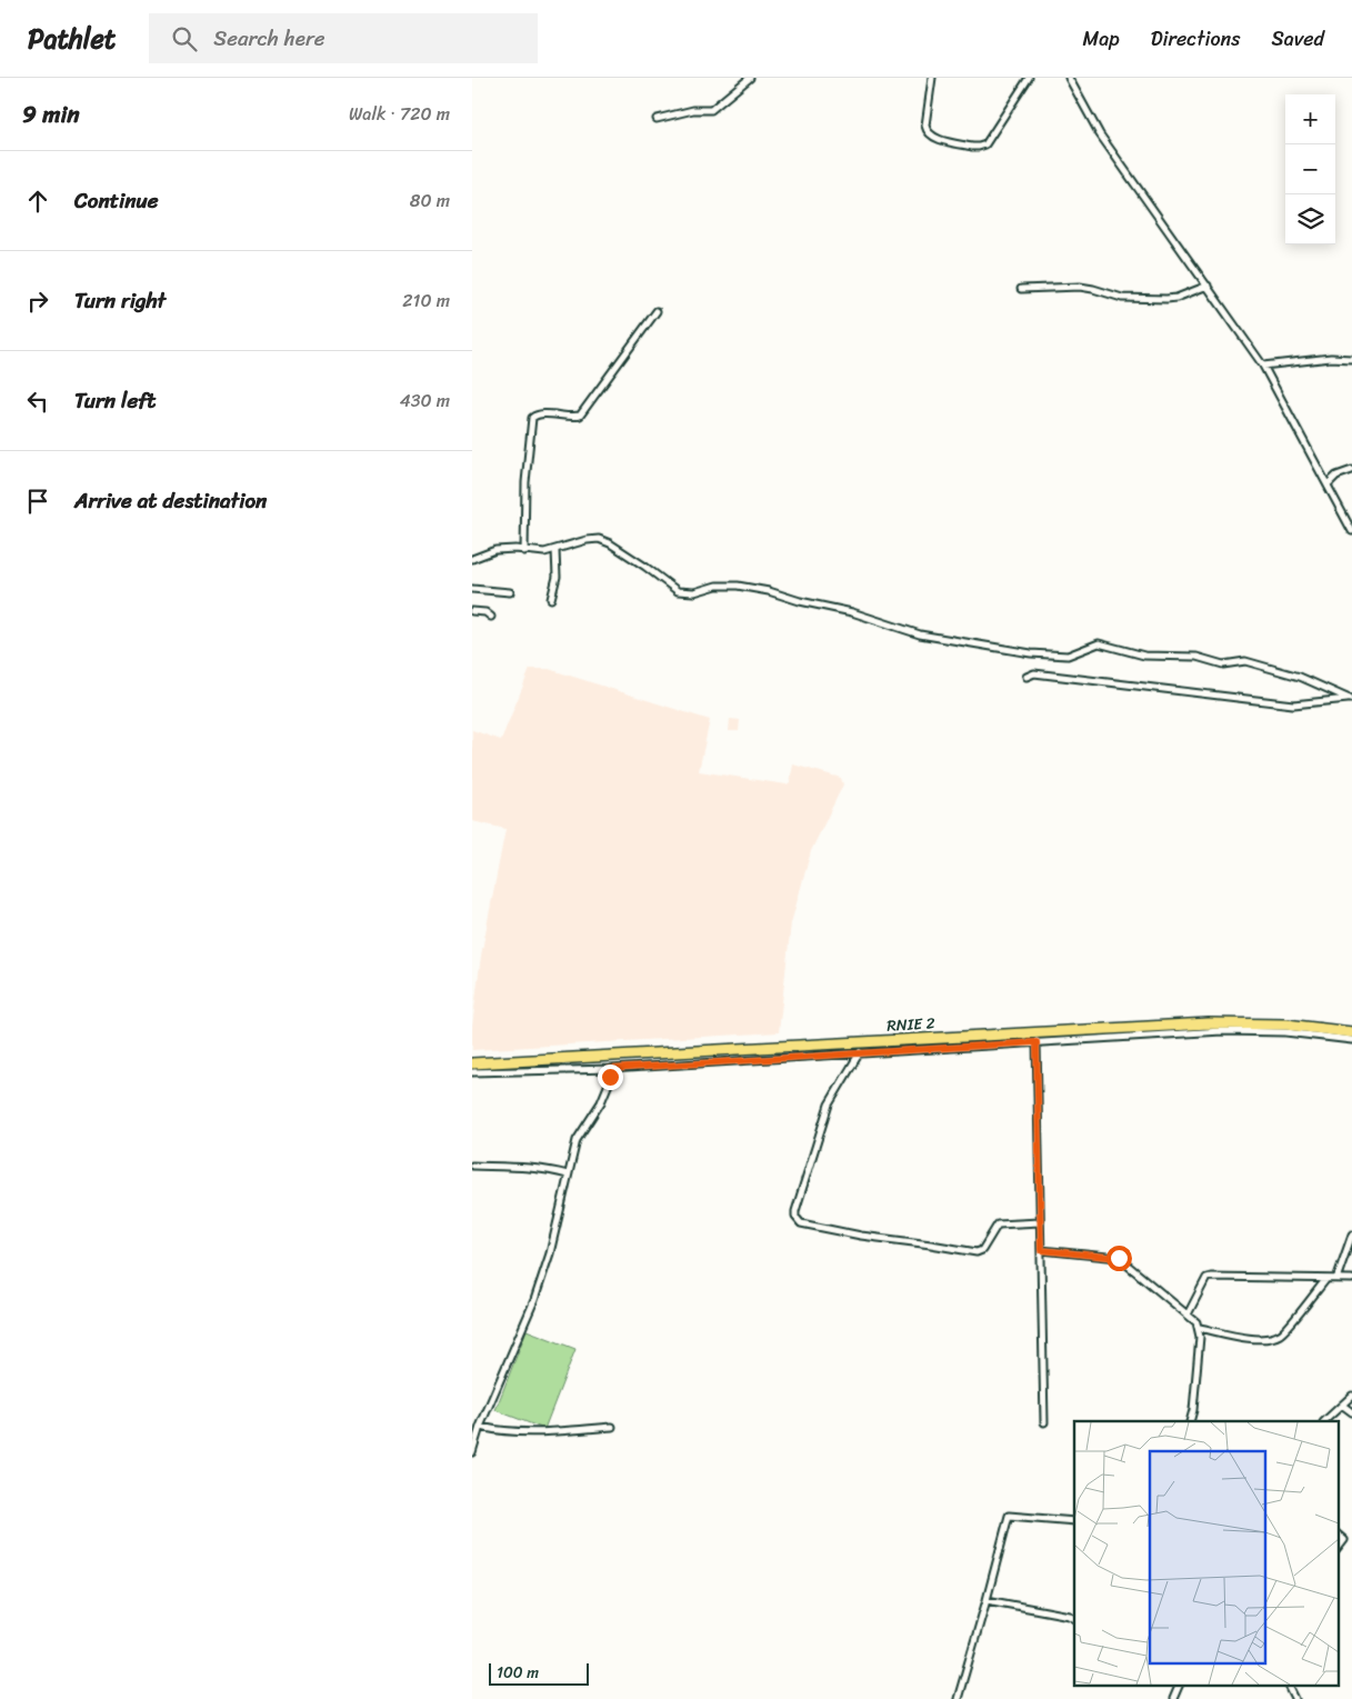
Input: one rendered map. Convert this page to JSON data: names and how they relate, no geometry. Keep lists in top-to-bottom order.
{
  "streets": {
    "highway": ["RNIE 2"]
  },
  "scale_bar": "100 m",
  "page": {
    "header": "Pathlet",
    "search": "Search here",
    "nav": ["Map", "Directions", "Saved"],
    "heading": ["9 min", "Walk · 720 m"],
    "map_buttons": ["+", "−"],
    "list": [
      ["Continue", "80 m"],
      ["Turn right", "210 m"],
      ["Turn left", "430 m"],
      "Arrive at destination"
    ],
    "scale": "100 m"
  }
}
